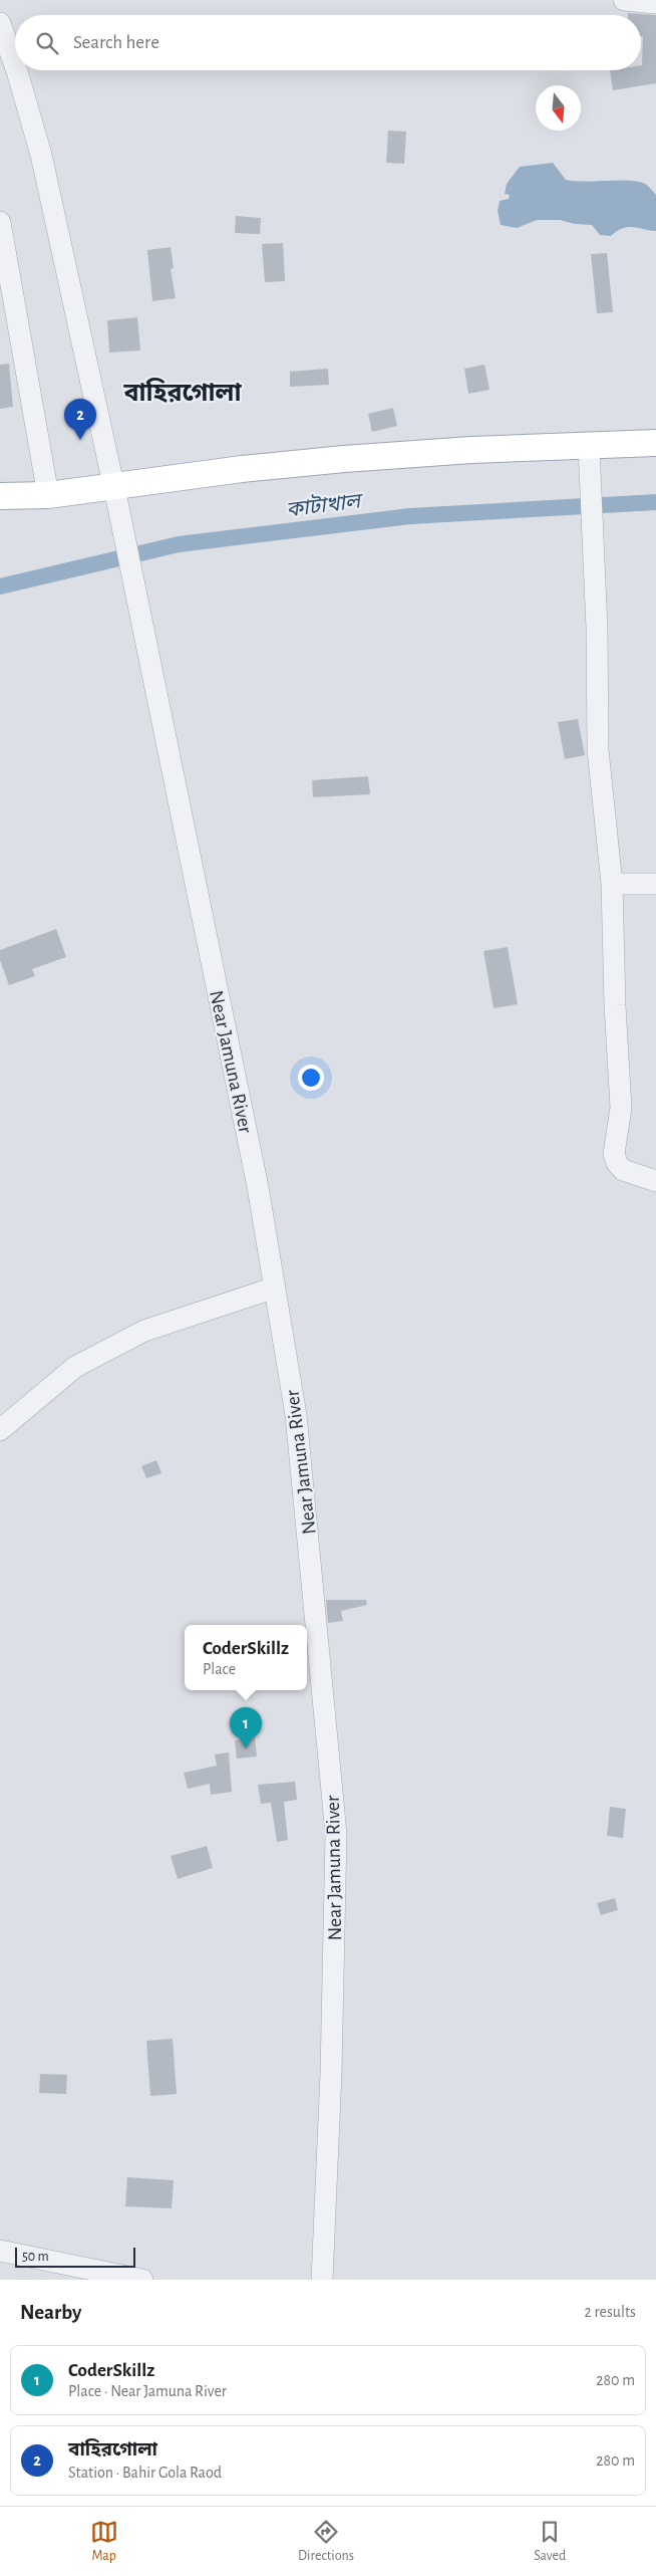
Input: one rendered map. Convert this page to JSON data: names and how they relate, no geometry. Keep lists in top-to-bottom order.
{
  "streets": {
    "street": ["Near Jamuna River"]
  },
  "districts": ["বাহিরগোলা"],
  "water": ["কাটাখাল"],
  "scale_bar": "50 m",
  "north": "bottom",
  "page": {
    "search": "Search here",
    "pins": ["2", "1"],
    "popup": ["CoderSkillz", "Place"],
    "scale": "50 m",
    "heading": ["Nearby", "2 results"],
    "list": [
      {
        "mark": "1",
        "name": "CoderSkillz",
        "note": "Place · Near Jamuna River",
        "value": "280 m"
      },
      {
        "mark": "2",
        "name": "বাহিরগোলা",
        "note": "Station · Bahir Gola Raod",
        "value": "280 m"
      }
    ],
    "nav": ["Map", "Directions", "Saved"]
  }
}
